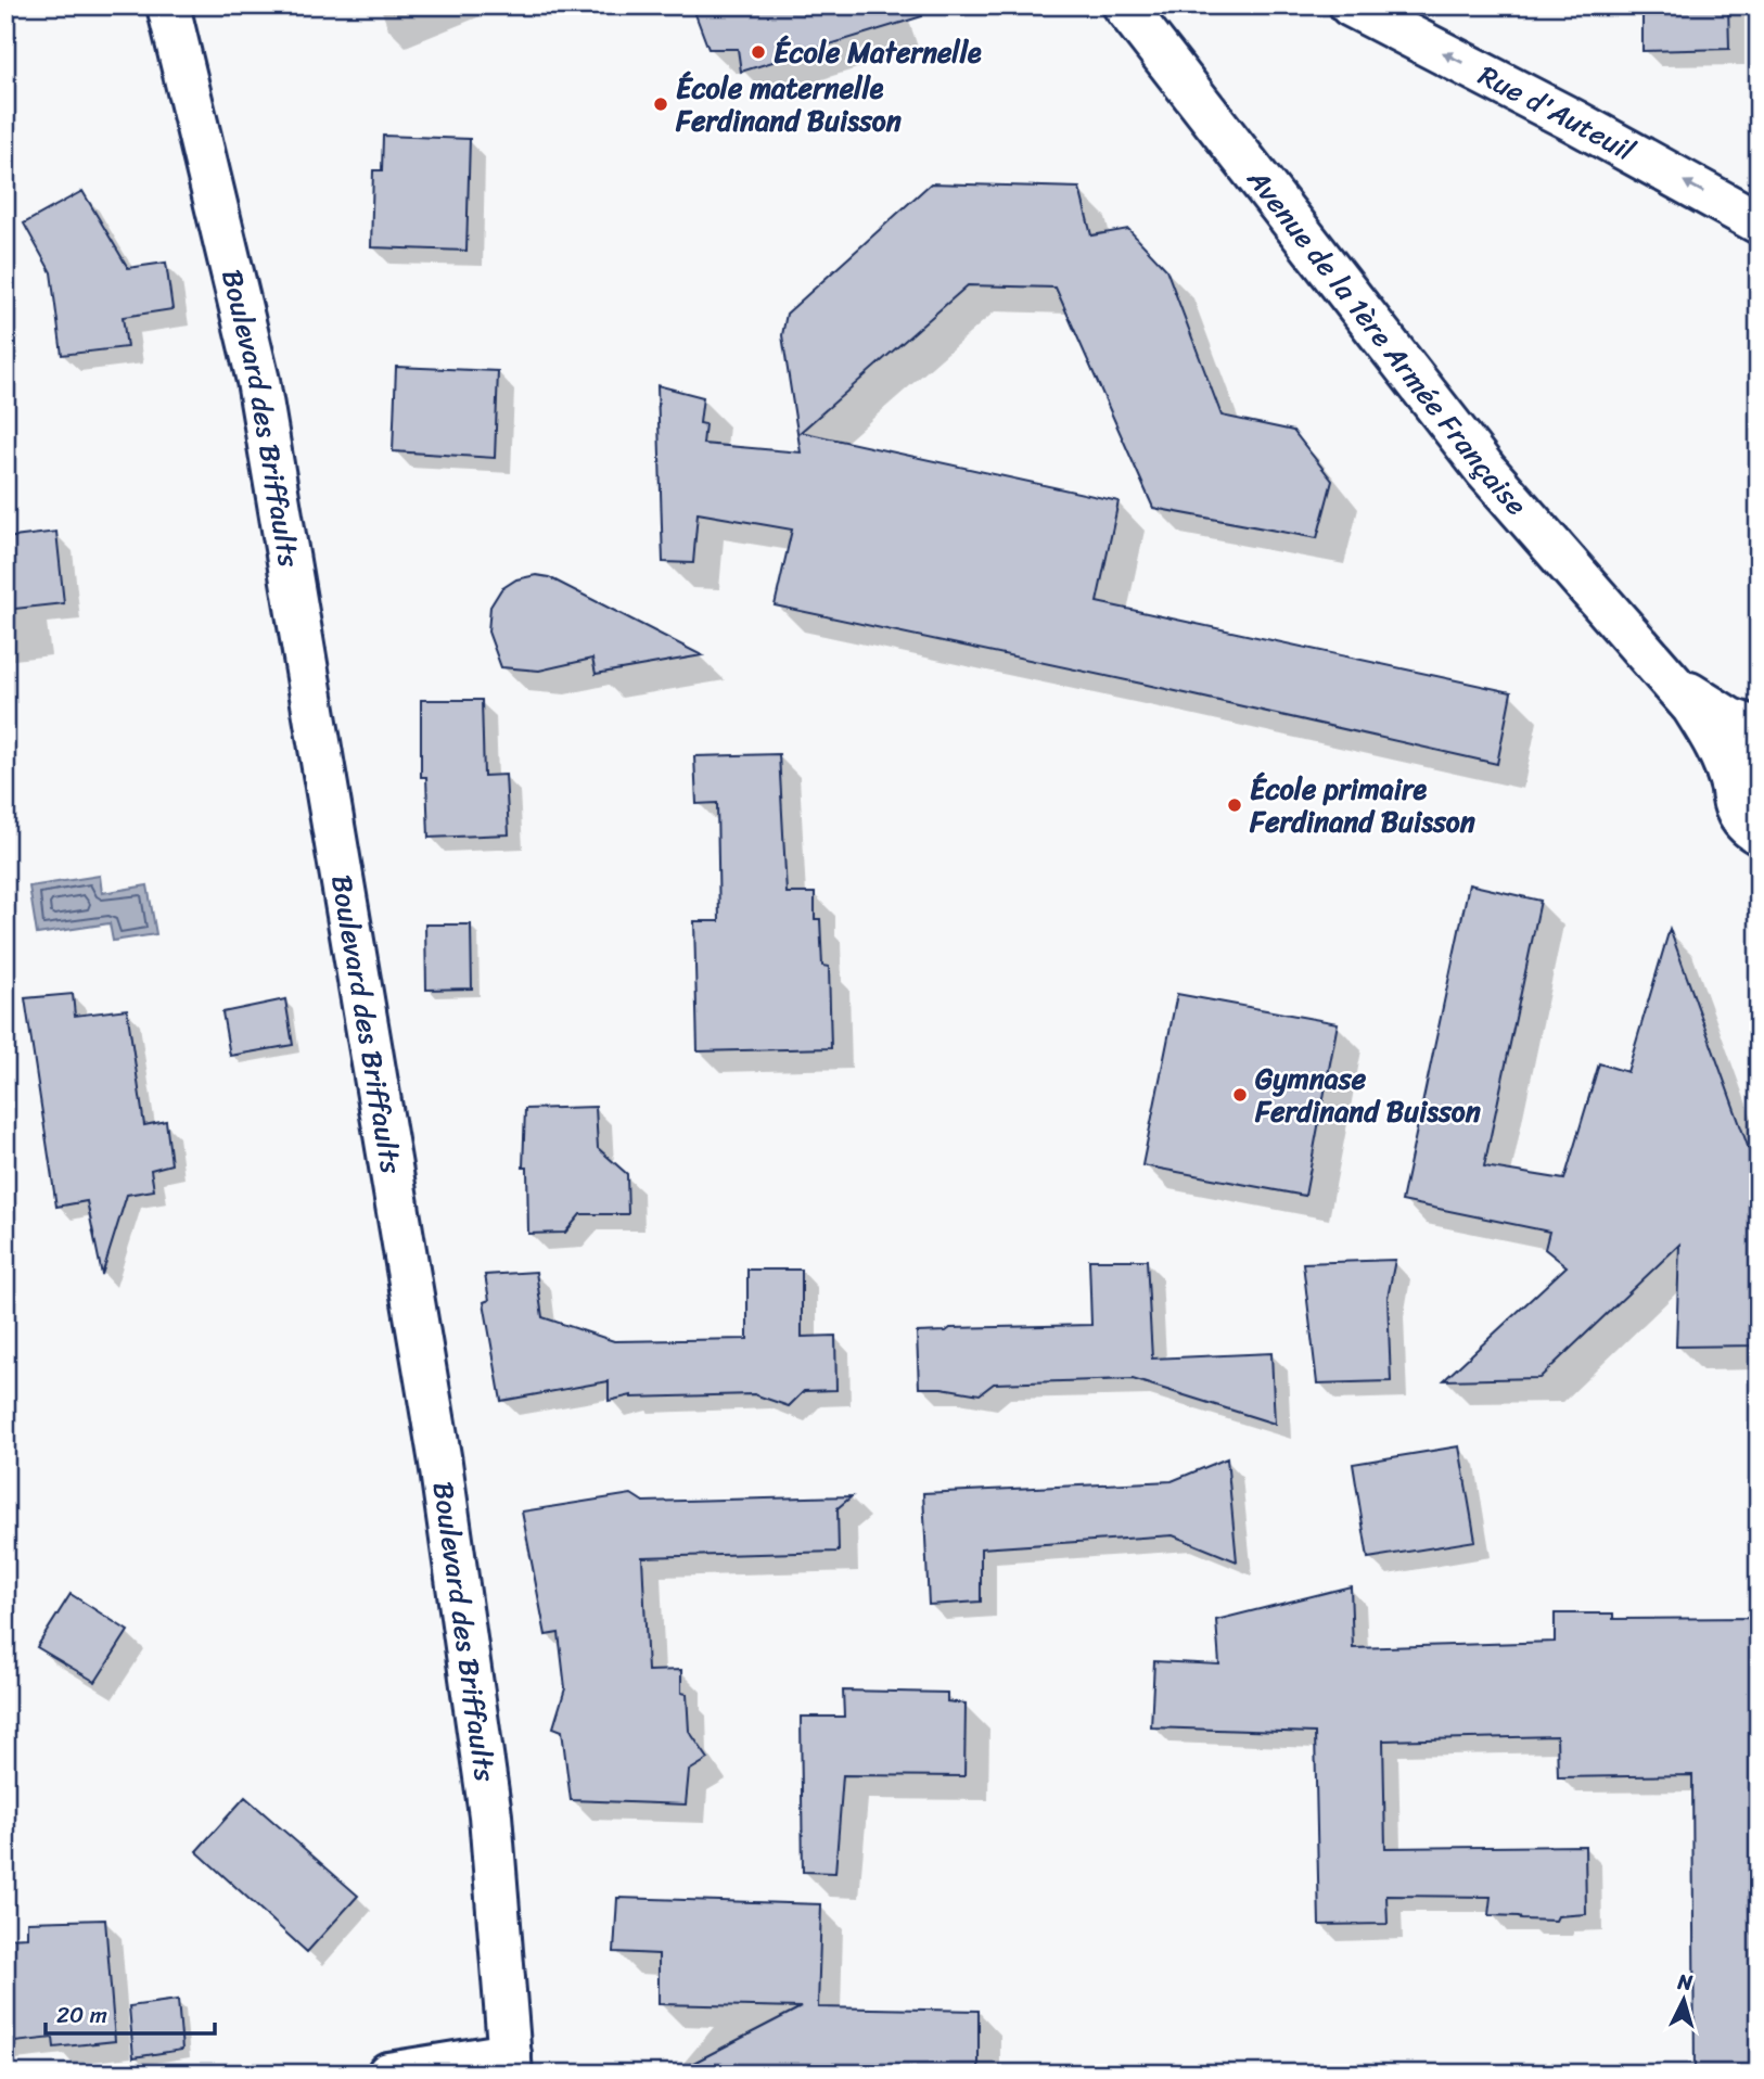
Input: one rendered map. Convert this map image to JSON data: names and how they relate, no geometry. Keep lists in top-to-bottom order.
{
  "streets": {
    "street": ["Rue d'Auteuil", "Avenue de la 1ère Armée Française", "Boulevard des Briffaults"]
  },
  "one_way": ["Rue d'Auteuil"],
  "places": [
    "École Maternelle",
    "École maternelle Ferdinand Buisson",
    "École primaire Ferdinand Buisson",
    "Gymnase Ferdinand Buisson"
  ],
  "scale_bar": "20 m",
  "north": "top"
}
